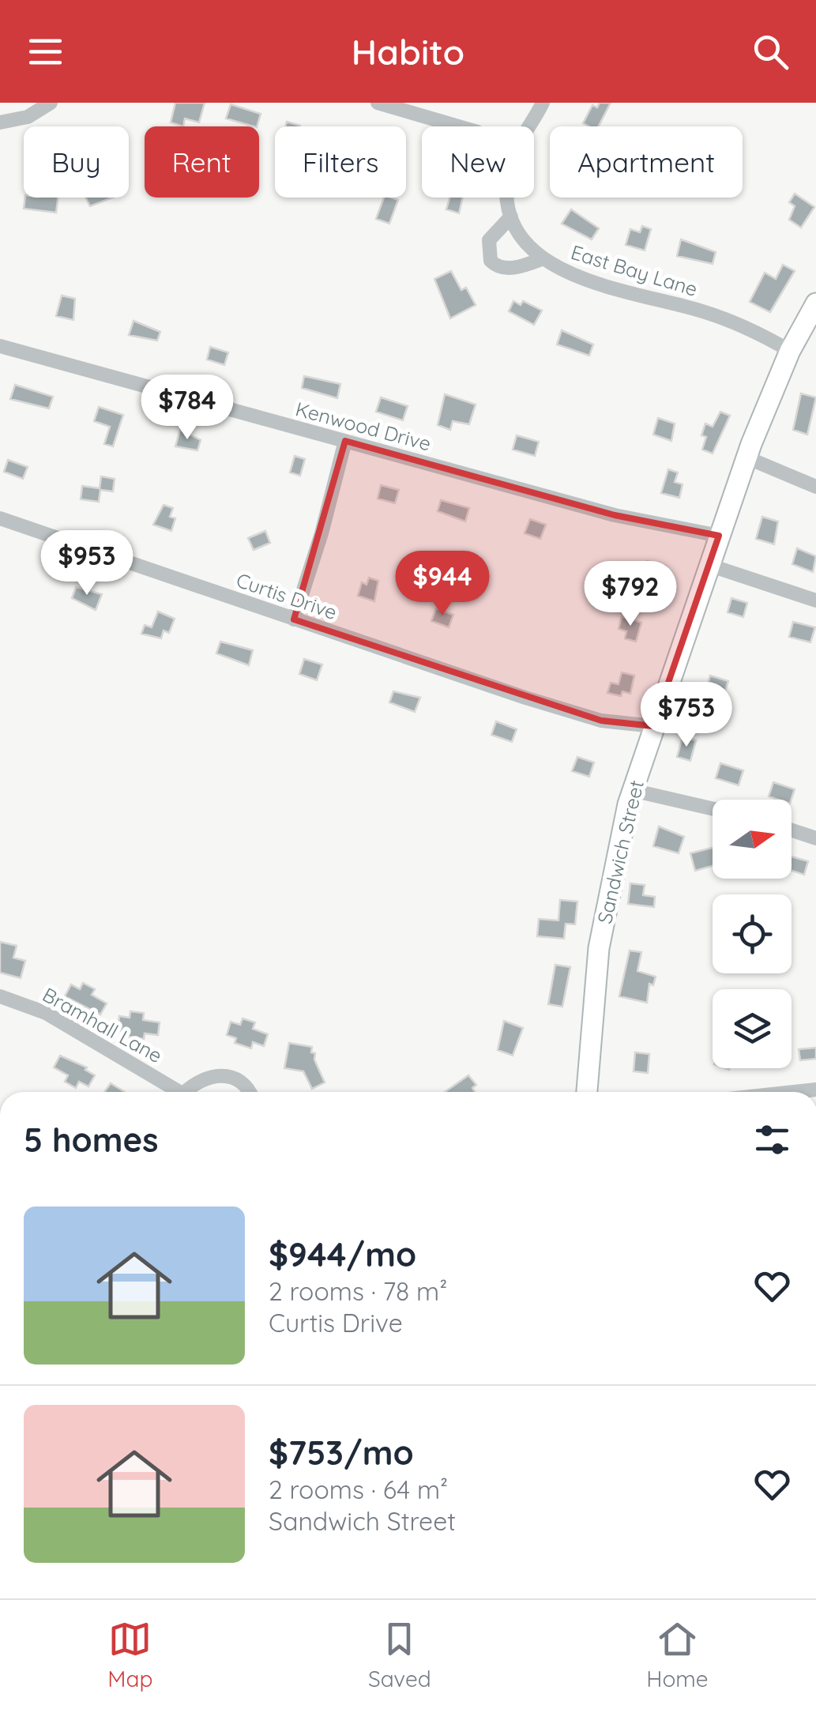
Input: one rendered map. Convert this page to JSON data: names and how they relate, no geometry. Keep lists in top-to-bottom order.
{
  "streets": {
    "street": [
      "East Bay Lane",
      "Kenwood Drive",
      "Curtis Drive",
      "Sandwich Street",
      "Bramhall Lane"
    ]
  },
  "crossings": [
    ["East Bay Lane", "Sandwich Street"],
    ["Kenwood Drive", "Sandwich Street"],
    ["Curtis Drive", "Sandwich Street"]
  ],
  "north": "right",
  "page": {
    "header": "Habito",
    "chip": [
      "Buy",
      "Rent",
      "Filters",
      "New",
      "Apartment"
    ],
    "price": [
      "$784",
      "$953",
      "$944",
      "$792",
      "$753"
    ],
    "heading": "5 homes",
    "list": [
      {
        "name": "$944/mo",
        "note": "2 rooms · 78 m² · Curtis Drive"
      },
      {
        "name": "$753/mo",
        "note": "2 rooms · 64 m² · Sandwich Street"
      }
    ],
    "tabs": ["Map", "Saved", "Home"]
  }
}
